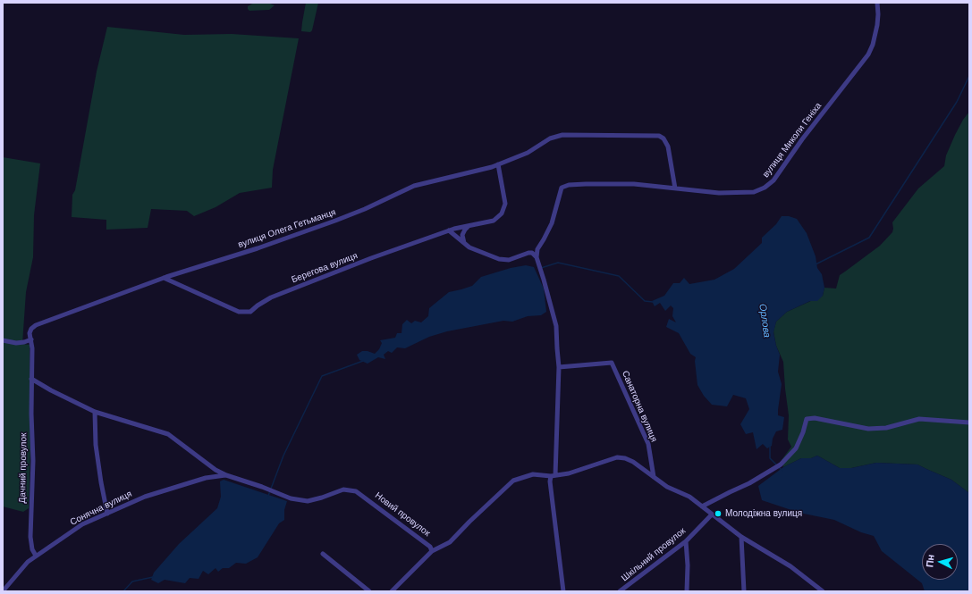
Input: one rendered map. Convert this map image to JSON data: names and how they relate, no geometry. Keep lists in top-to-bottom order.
{
  "streets": {
    "street": [
      "вулиця Миколи Геніха",
      "вулиця Олега Гетьманця",
      "Берегова вулиця",
      "Санаторна вулиця",
      "Дачний провулок",
      "Сонячна вулиця",
      "Новий провулок",
      "Шкільний провулок"
    ]
  },
  "crossings": [
    ["вулиця Миколи Геніха", "вулиця Олега Гетьманця"],
    ["вулиця Олега Гетьманця", "Берегова вулиця"],
    ["вулиця Олега Гетьманця", "Дачний провулок"],
    ["Дачний провулок", "Сонячна вулиця"],
    ["Сонячна вулиця", "Новий провулок"]
  ],
  "water": ["Орлова"],
  "places": ["Молодіжна вулиця"],
  "north": "left"
}
